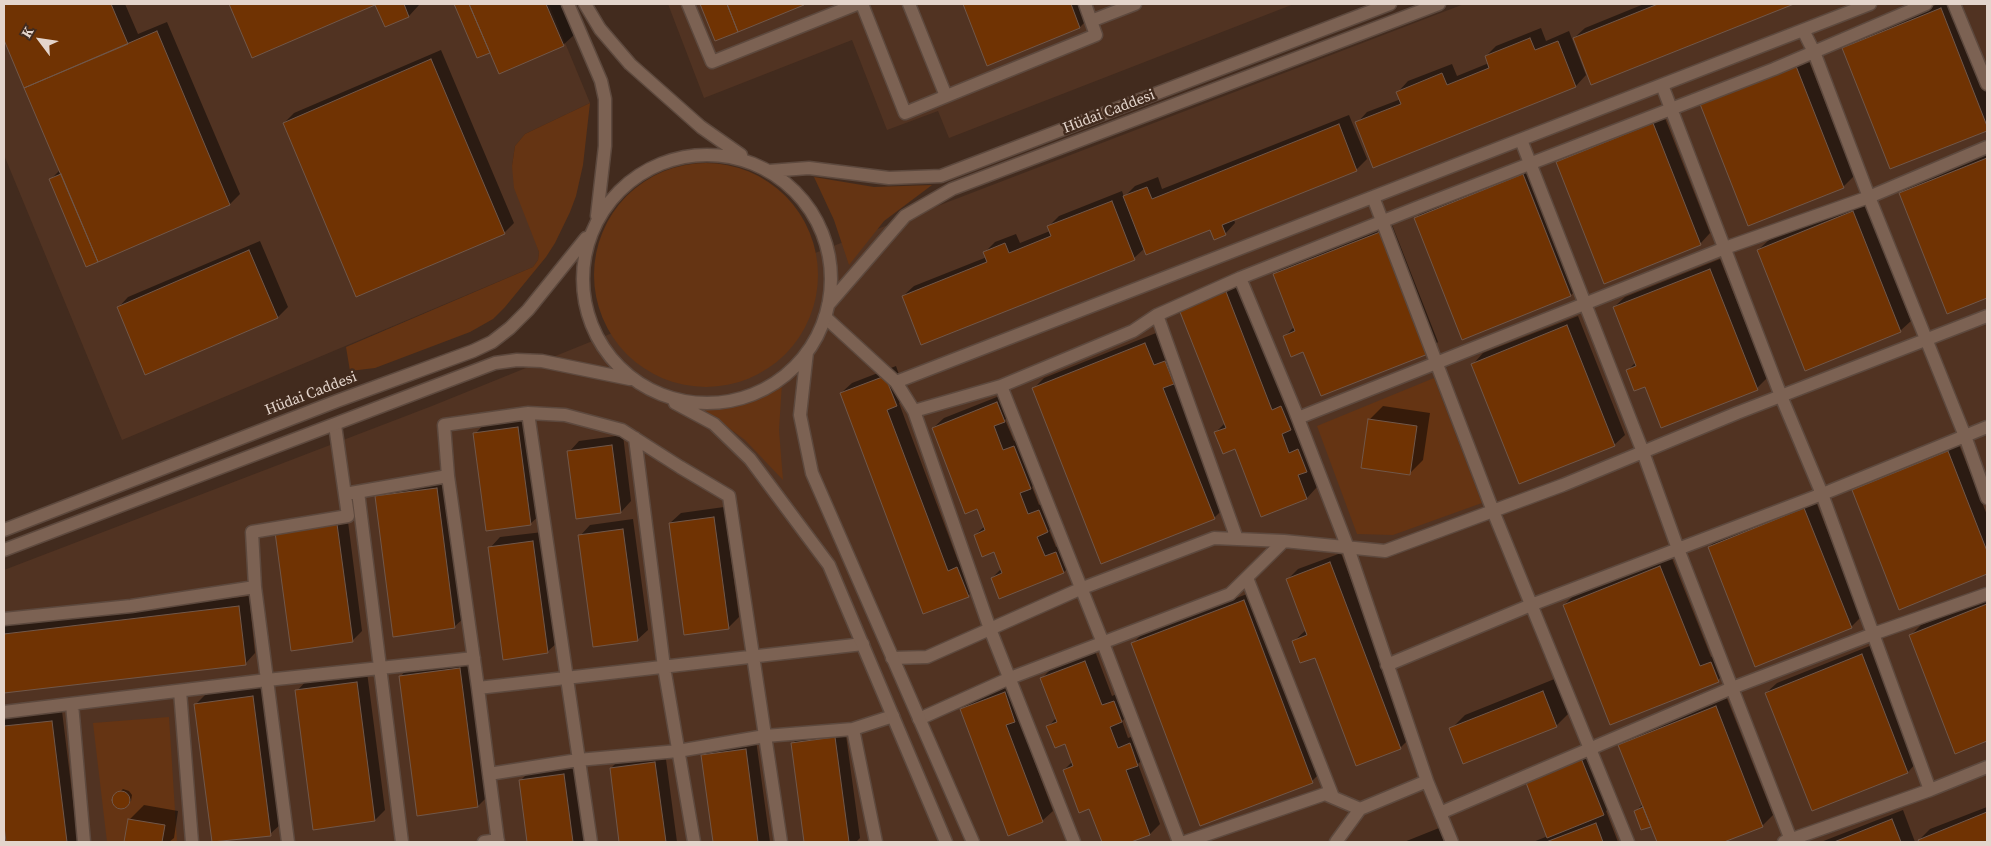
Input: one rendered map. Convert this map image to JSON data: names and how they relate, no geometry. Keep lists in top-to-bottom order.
{
  "streets": {
    "street": ["Hüdai Caddesi"]
  },
  "north": "top left"
}
